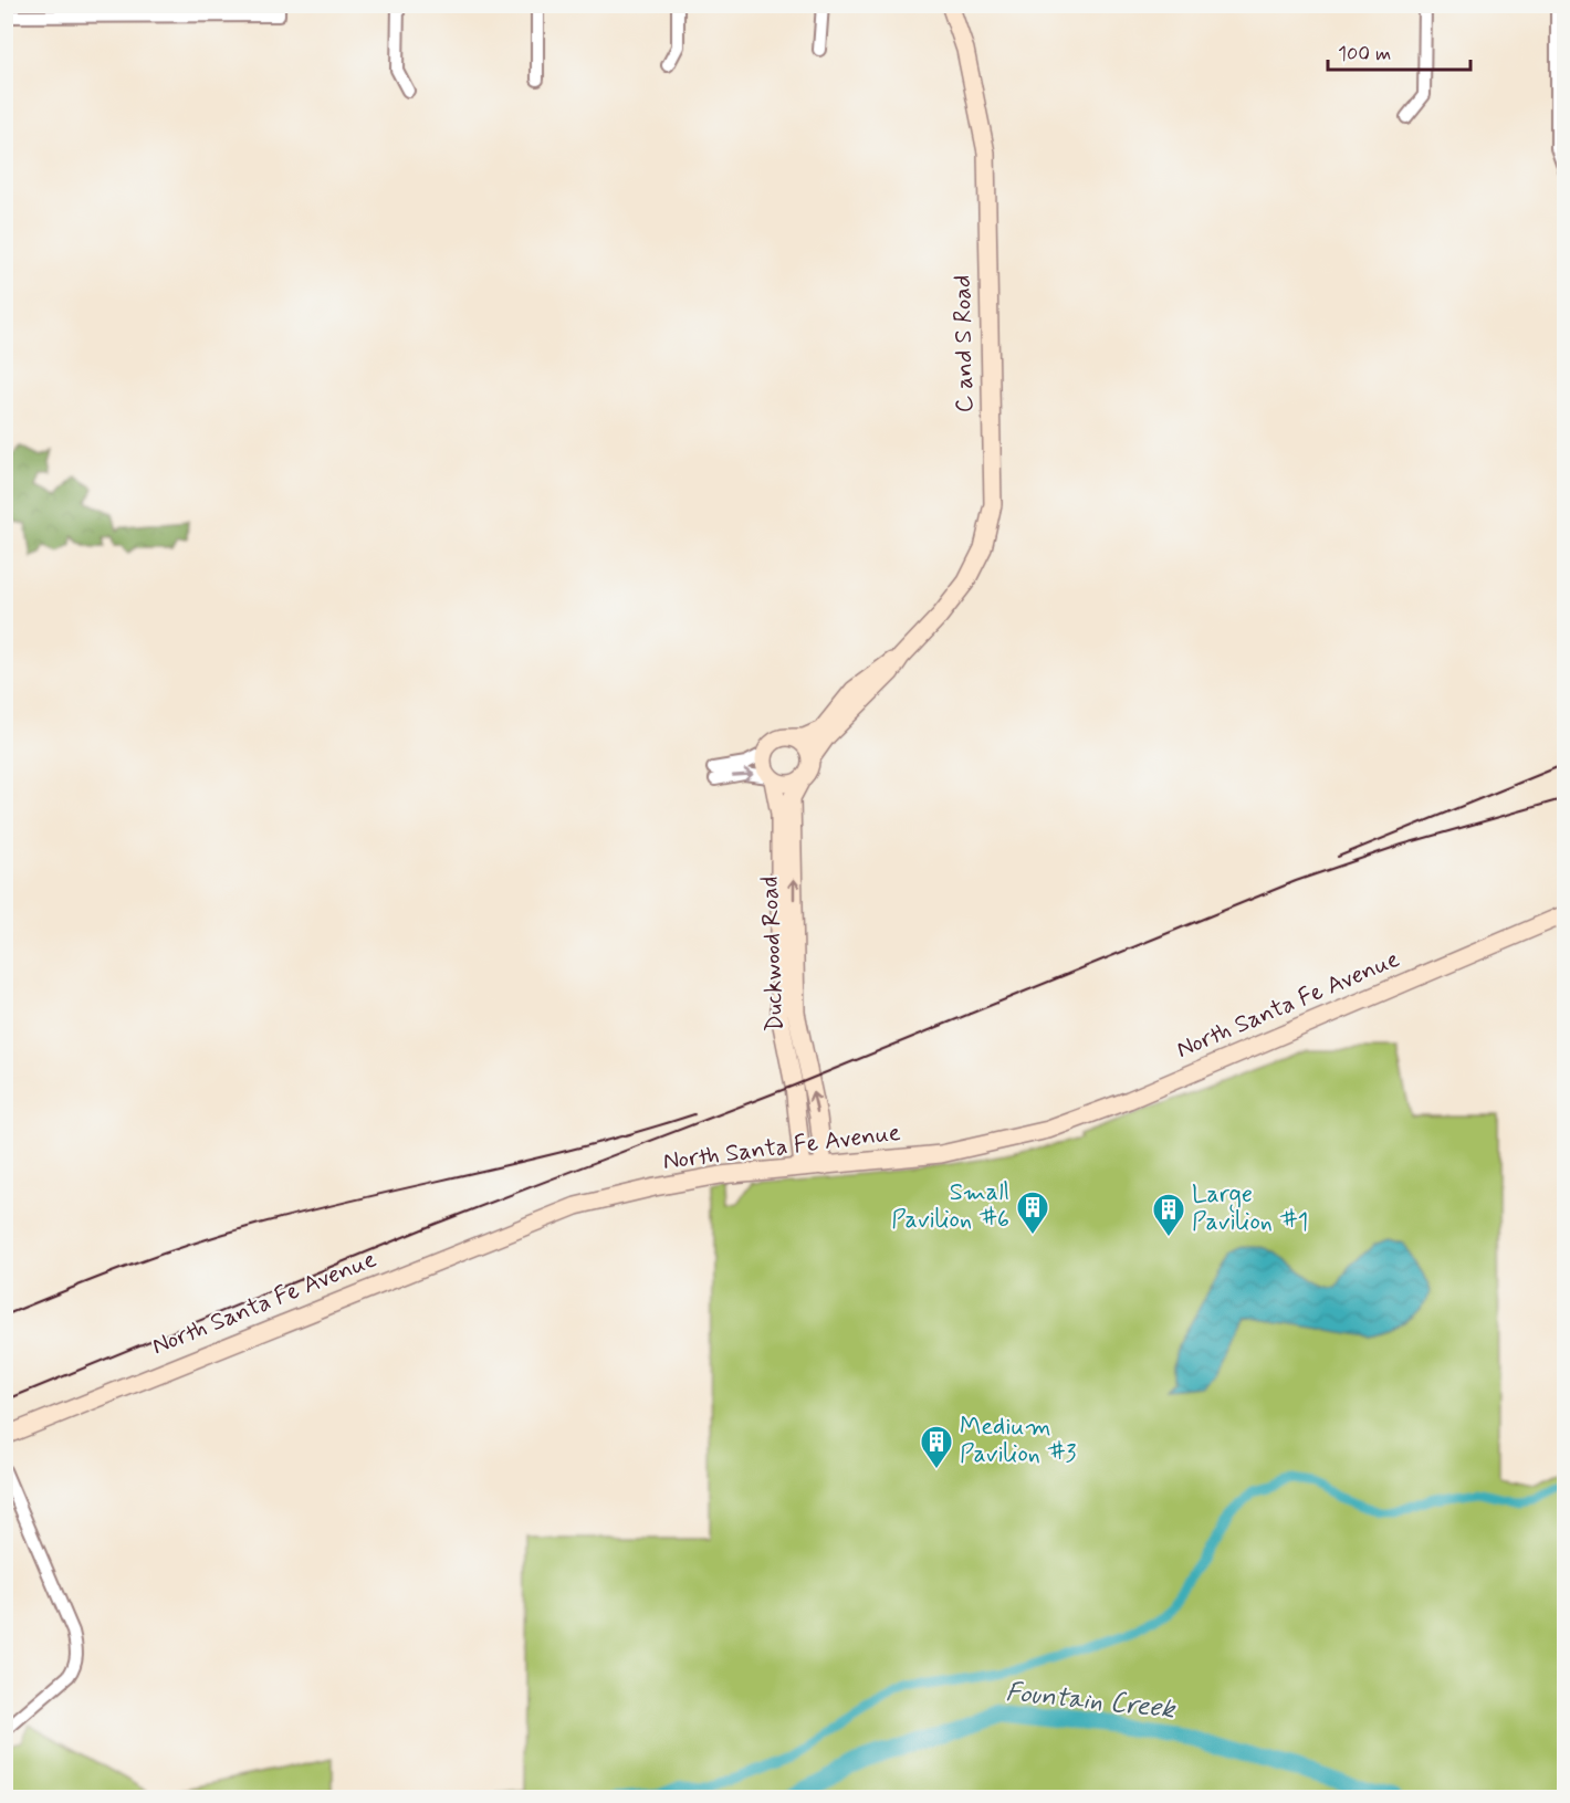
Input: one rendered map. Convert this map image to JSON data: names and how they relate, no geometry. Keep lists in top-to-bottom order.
{
  "streets": {
    "main road": ["C and S Road", "Duckwood Road", "North Santa Fe Avenue"]
  },
  "crossings": [
    ["C and S Road", "Duckwood Road"],
    ["Duckwood Road", "North Santa Fe Avenue"]
  ],
  "water": ["Fountain Creek"],
  "places": {
    "building": ["Small Pavilion #6", "Large Pavilion #1", "Medium Pavilion #3"]
  },
  "scale_bar": "100 m"
}
